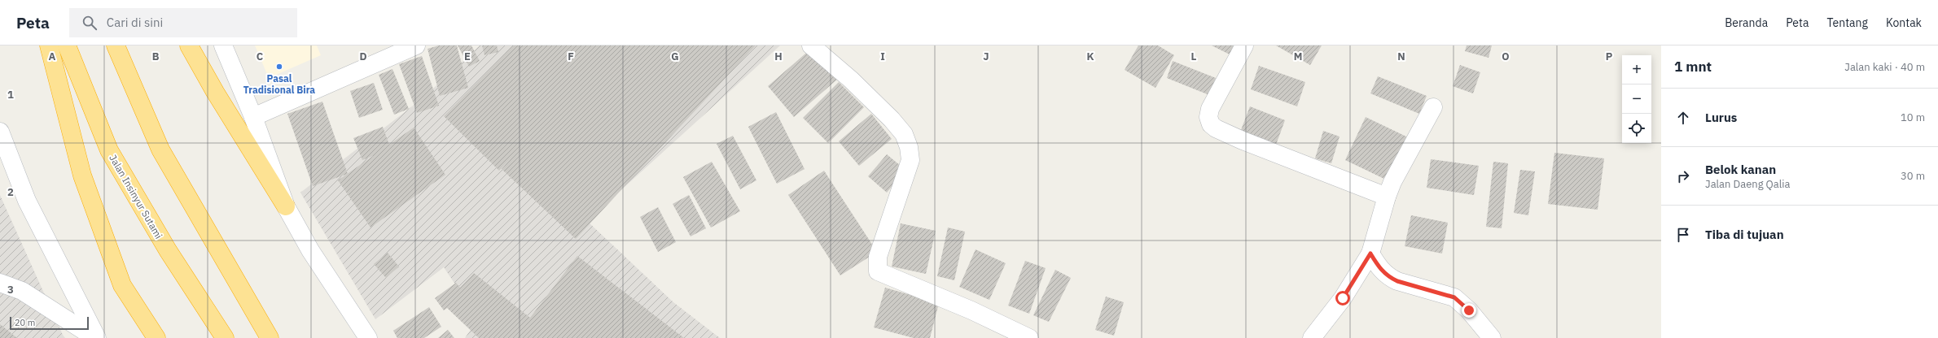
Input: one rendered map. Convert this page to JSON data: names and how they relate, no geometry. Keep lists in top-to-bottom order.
{
  "streets": {
    "highway": ["Jalan Insinyur Sutami"]
  },
  "places": ["Pasal Tradisional Bira"],
  "scale_bar": "20 m",
  "page": {
    "header": "Peta",
    "search": "Cari di sini",
    "nav": [
      "Beranda",
      "Peta",
      "Tentang",
      "Kontak"
    ],
    "heading": ["1 mnt", "Jalan kaki · 40 m"],
    "map_buttons": ["+", "−"],
    "list": [
      ["Lurus", "10 m"],
      ["Belok kanan", "Jalan Daeng Qalia", "30 m"],
      "Tiba di tujuan"
    ],
    "scale": "20 m"
  },
  "grid": {
    "columns": [
      "A",
      "B",
      "C",
      "D",
      "E",
      "F",
      "G",
      "H",
      "I",
      "J",
      "K",
      "L",
      "M",
      "N",
      "O",
      "P"
    ],
    "rows": ["1", "2", "3"]
  }
}
